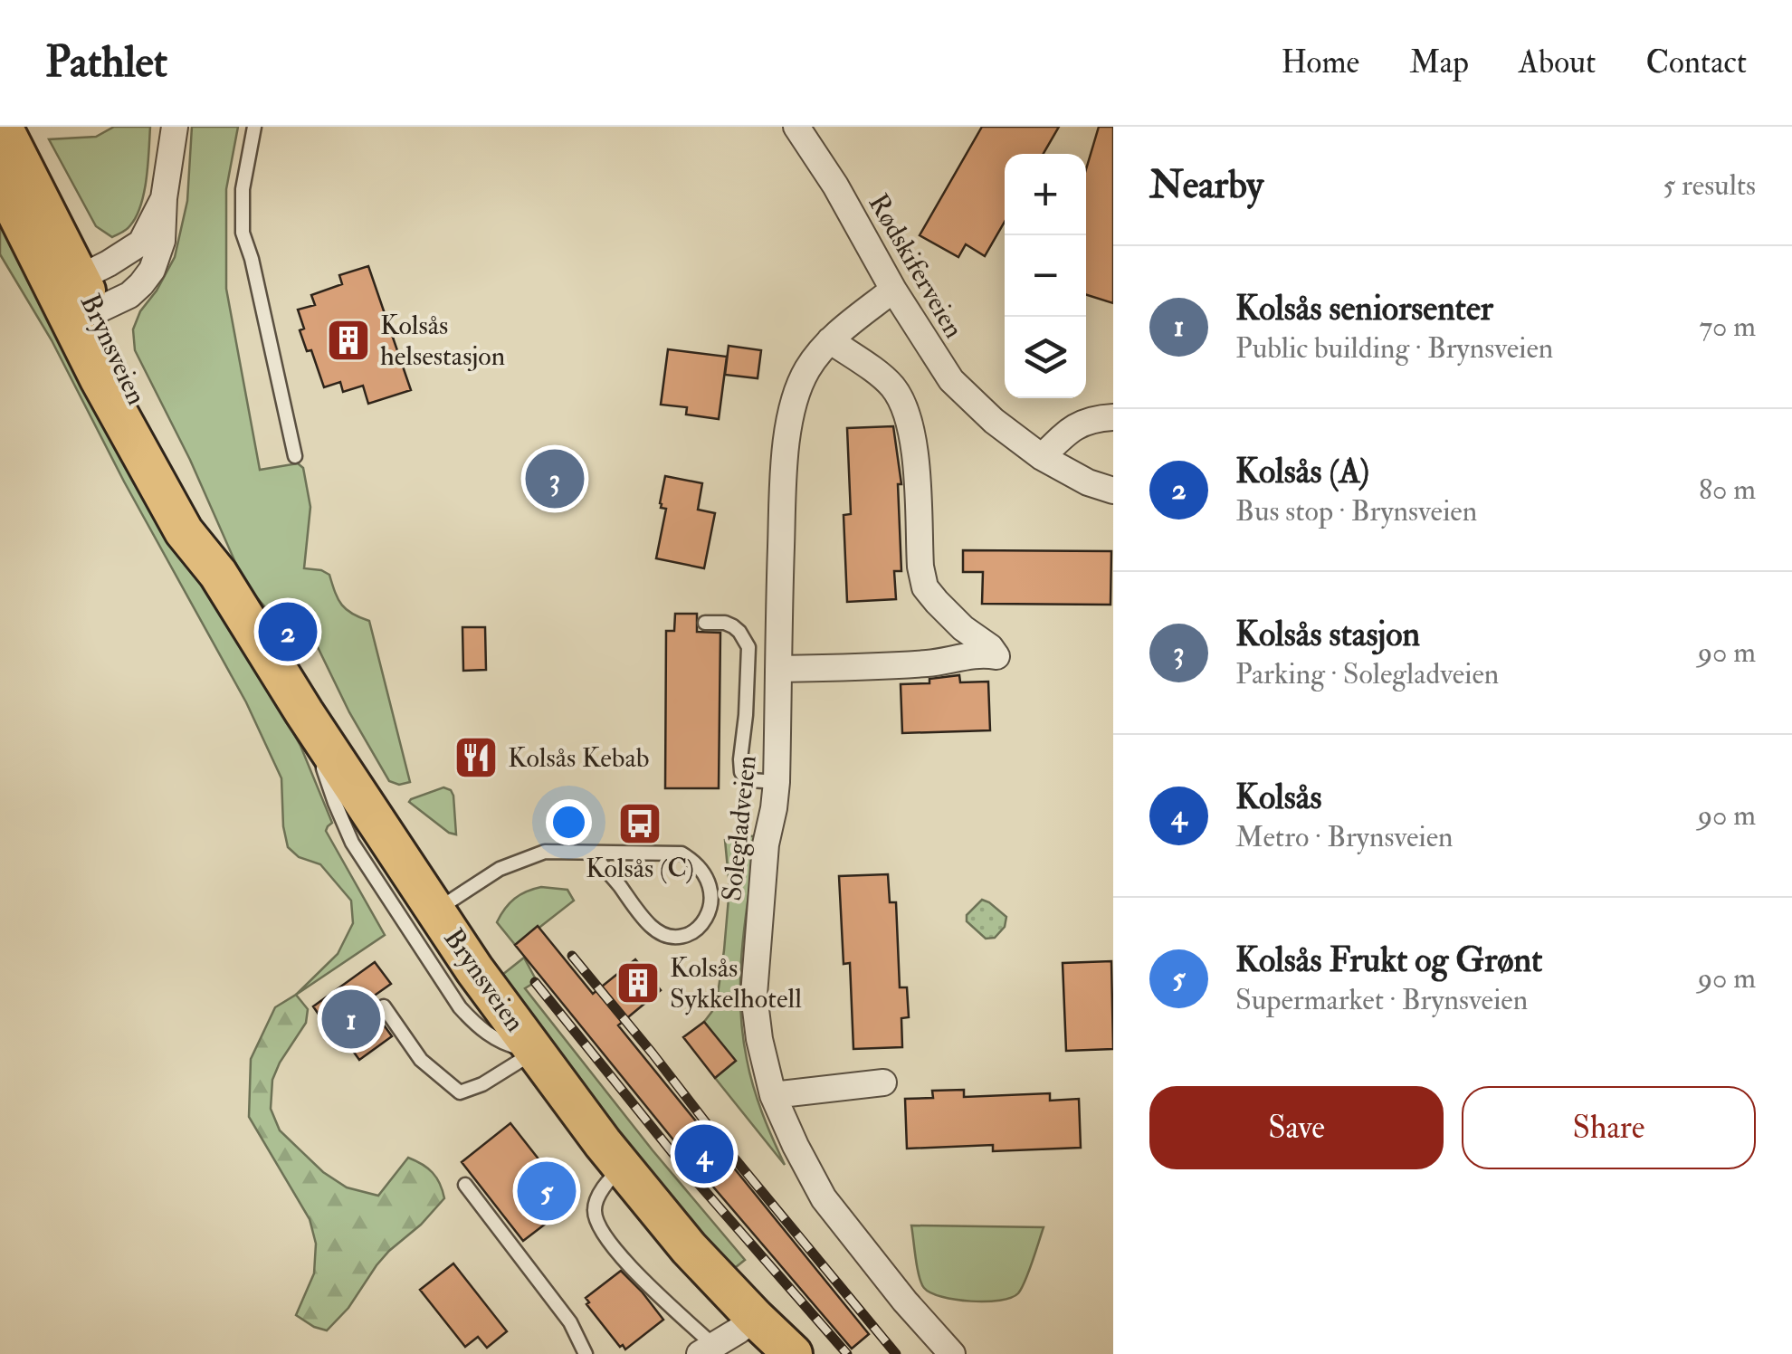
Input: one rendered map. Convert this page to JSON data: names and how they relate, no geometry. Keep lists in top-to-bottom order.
{
  "streets": {
    "main road": ["Brynsveien"],
    "street": ["Rødskiferveien", "Solegladveien"]
  },
  "crossings": [
    ["Rødskiferveien", "Solegladveien"]
  ],
  "places": {
    "building": ["Kolsås helsestasjon", "Kolsås Sykkelhotell"],
    "restaurant": ["Kolsås Kebab"],
    "bus stop": ["Kolsås (C)"]
  },
  "page": {
    "header": "Pathlet",
    "nav": [
      "Home",
      "Map",
      "About",
      "Contact"
    ],
    "heading": ["Nearby", "5 results"],
    "map_buttons": ["+", "−"],
    "list": [
      {
        "mark": "1",
        "name": "Kolsås seniorsenter",
        "note": "Public building · Brynsveien",
        "value": "70 m"
      },
      {
        "mark": "2",
        "name": "Kolsås (A)",
        "note": "Bus stop · Brynsveien",
        "value": "80 m"
      },
      {
        "mark": "3",
        "name": "Kolsås stasjon",
        "note": "Parking · Solegladveien",
        "value": "90 m"
      },
      {
        "mark": "4",
        "name": "Kolsås",
        "note": "Metro · Brynsveien",
        "value": "90 m"
      },
      {
        "mark": "5",
        "name": "Kolsås Frukt og Grønt",
        "note": "Supermarket · Brynsveien",
        "value": "90 m"
      }
    ],
    "pins": [
      "3",
      "2",
      "1",
      "4",
      "5"
    ],
    "buttons": ["Save", "Share"]
  }
}
